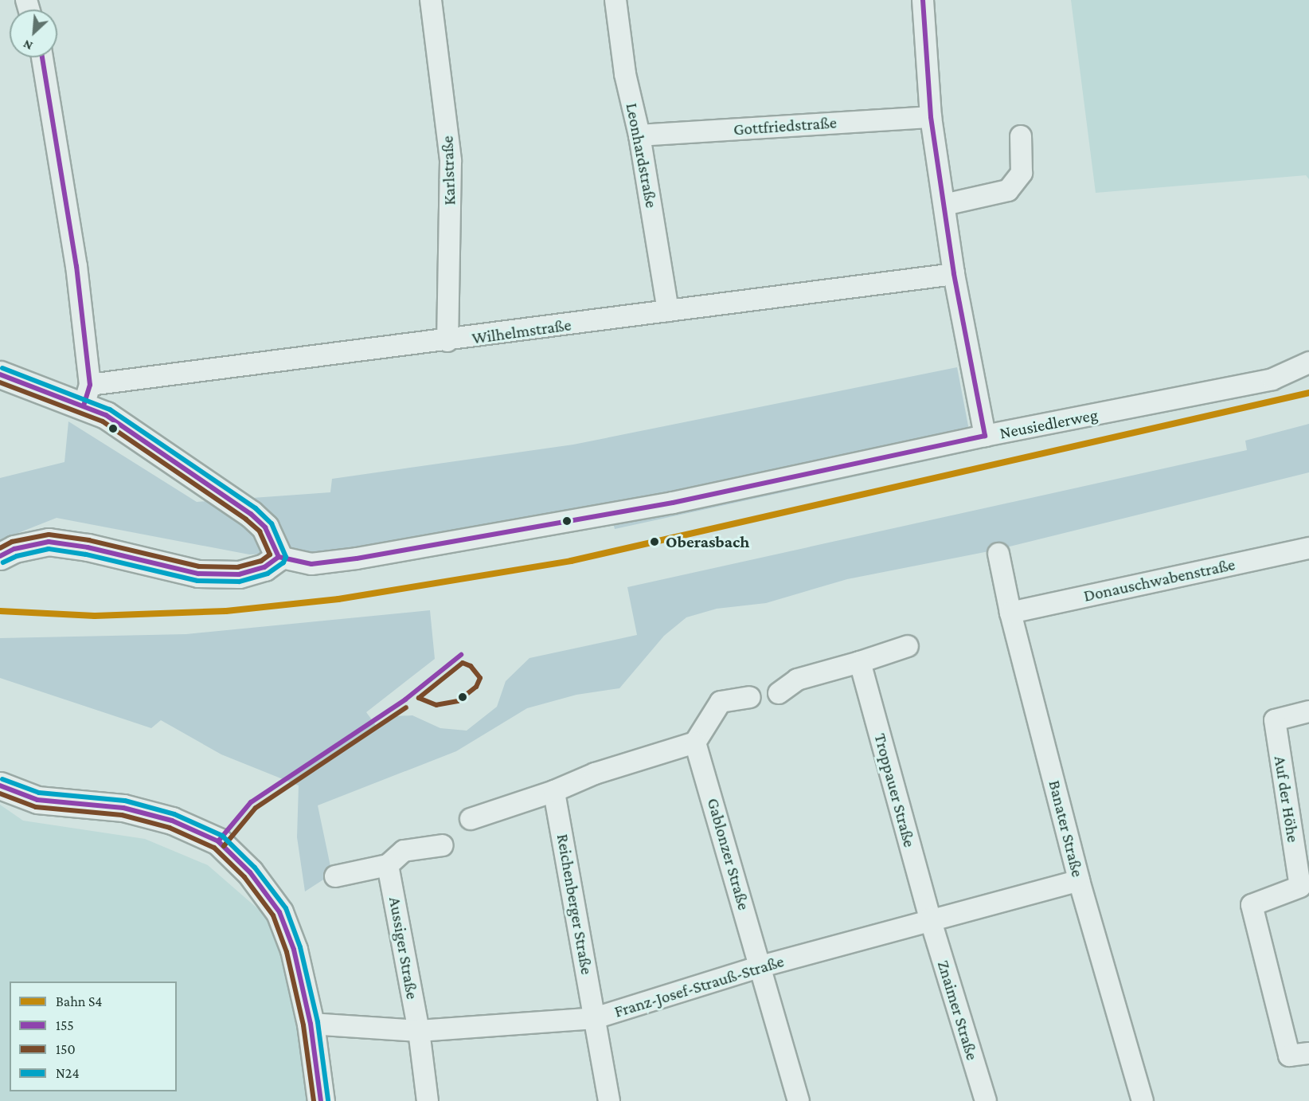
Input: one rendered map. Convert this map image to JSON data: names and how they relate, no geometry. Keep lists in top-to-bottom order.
{
  "streets": {
    "street": [
      "Gottfriedstraße",
      "Leonhardstraße",
      "Karlstraße",
      "Wilhelmstraße",
      "Neusiedlerweg",
      "Donauschwabenstraße",
      "Troppauer Straße",
      "Auf der Höhe",
      "Banater Straße",
      "Gablonzer Straße",
      "Reichenberger Straße",
      "Aussiger Straße",
      "Franz-Josef-Strauß-Straße",
      "Znaimer Straße"
    ]
  },
  "crossings": [
    ["Gottfriedstraße", "Leonhardstraße"],
    ["Leonhardstraße", "Wilhelmstraße"],
    ["Karlstraße", "Wilhelmstraße"],
    ["Donauschwabenstraße", "Banater Straße"],
    ["Troppauer Straße", "Franz-Josef-Strauß-Straße"],
    ["Troppauer Straße", "Znaimer Straße"],
    ["Banater Straße", "Franz-Josef-Strauß-Straße"],
    ["Gablonzer Straße", "Franz-Josef-Strauß-Straße"],
    ["Reichenberger Straße", "Franz-Josef-Strauß-Straße"],
    ["Aussiger Straße", "Franz-Josef-Strauß-Straße"],
    ["Franz-Josef-Strauß-Straße", "Znaimer Straße"]
  ],
  "places": ["Oberasbach"],
  "lines": [
    "transit line 155",
    "transit line N24",
    "transit line 150",
    "rail line S4"
  ],
  "legend": [
    "Bahn S4",
    "155",
    "150",
    "N24"
  ],
  "north": "bottom left"
}
